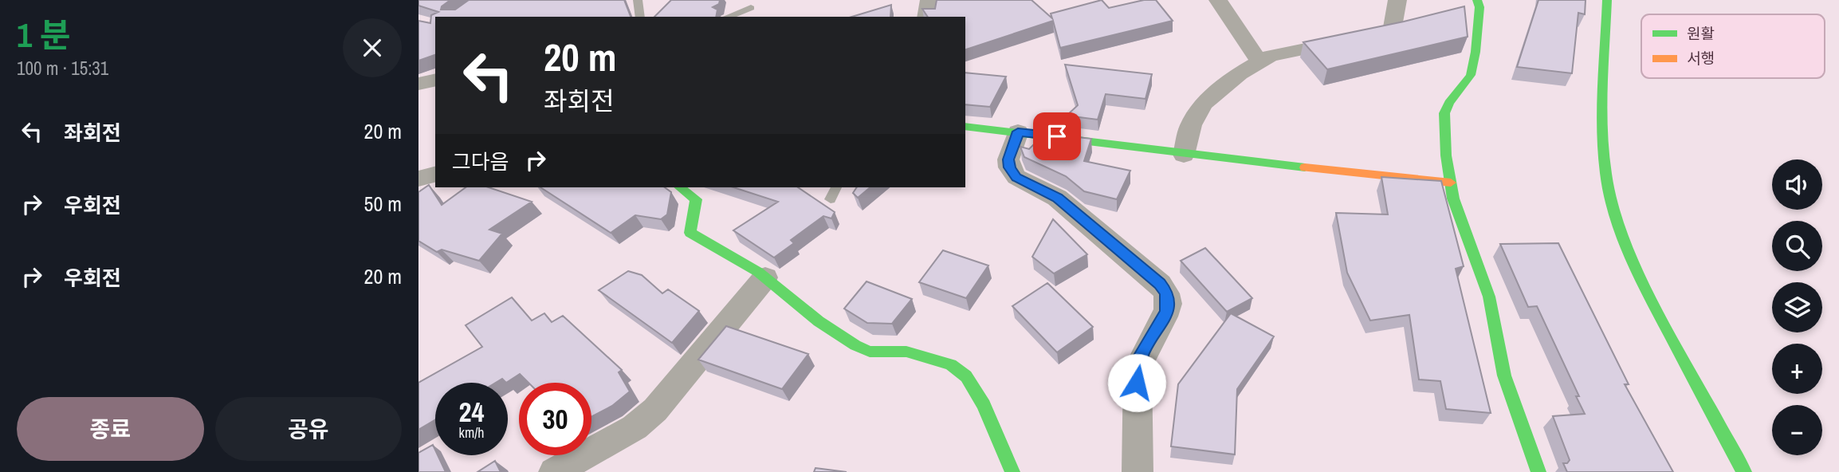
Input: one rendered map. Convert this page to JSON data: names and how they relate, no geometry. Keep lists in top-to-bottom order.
{
  "legend": ["원활", "서행"],
  "page": {
    "heading": ["1 분", "100 m · 15:31"],
    "turn": ["20 m", "좌회전"],
    "list": [
      {
        "name": "좌회전",
        "value": "20 m"
      },
      {
        "name": "우회전",
        "value": "50 m"
      },
      {
        "name": "우회전",
        "value": "20 m"
      }
    ],
    "then": "그다음",
    "map_buttons": ["+", "−"],
    "speed": "24 km/h",
    "limit": "30",
    "buttons": ["종료", "공유"]
  }
}
